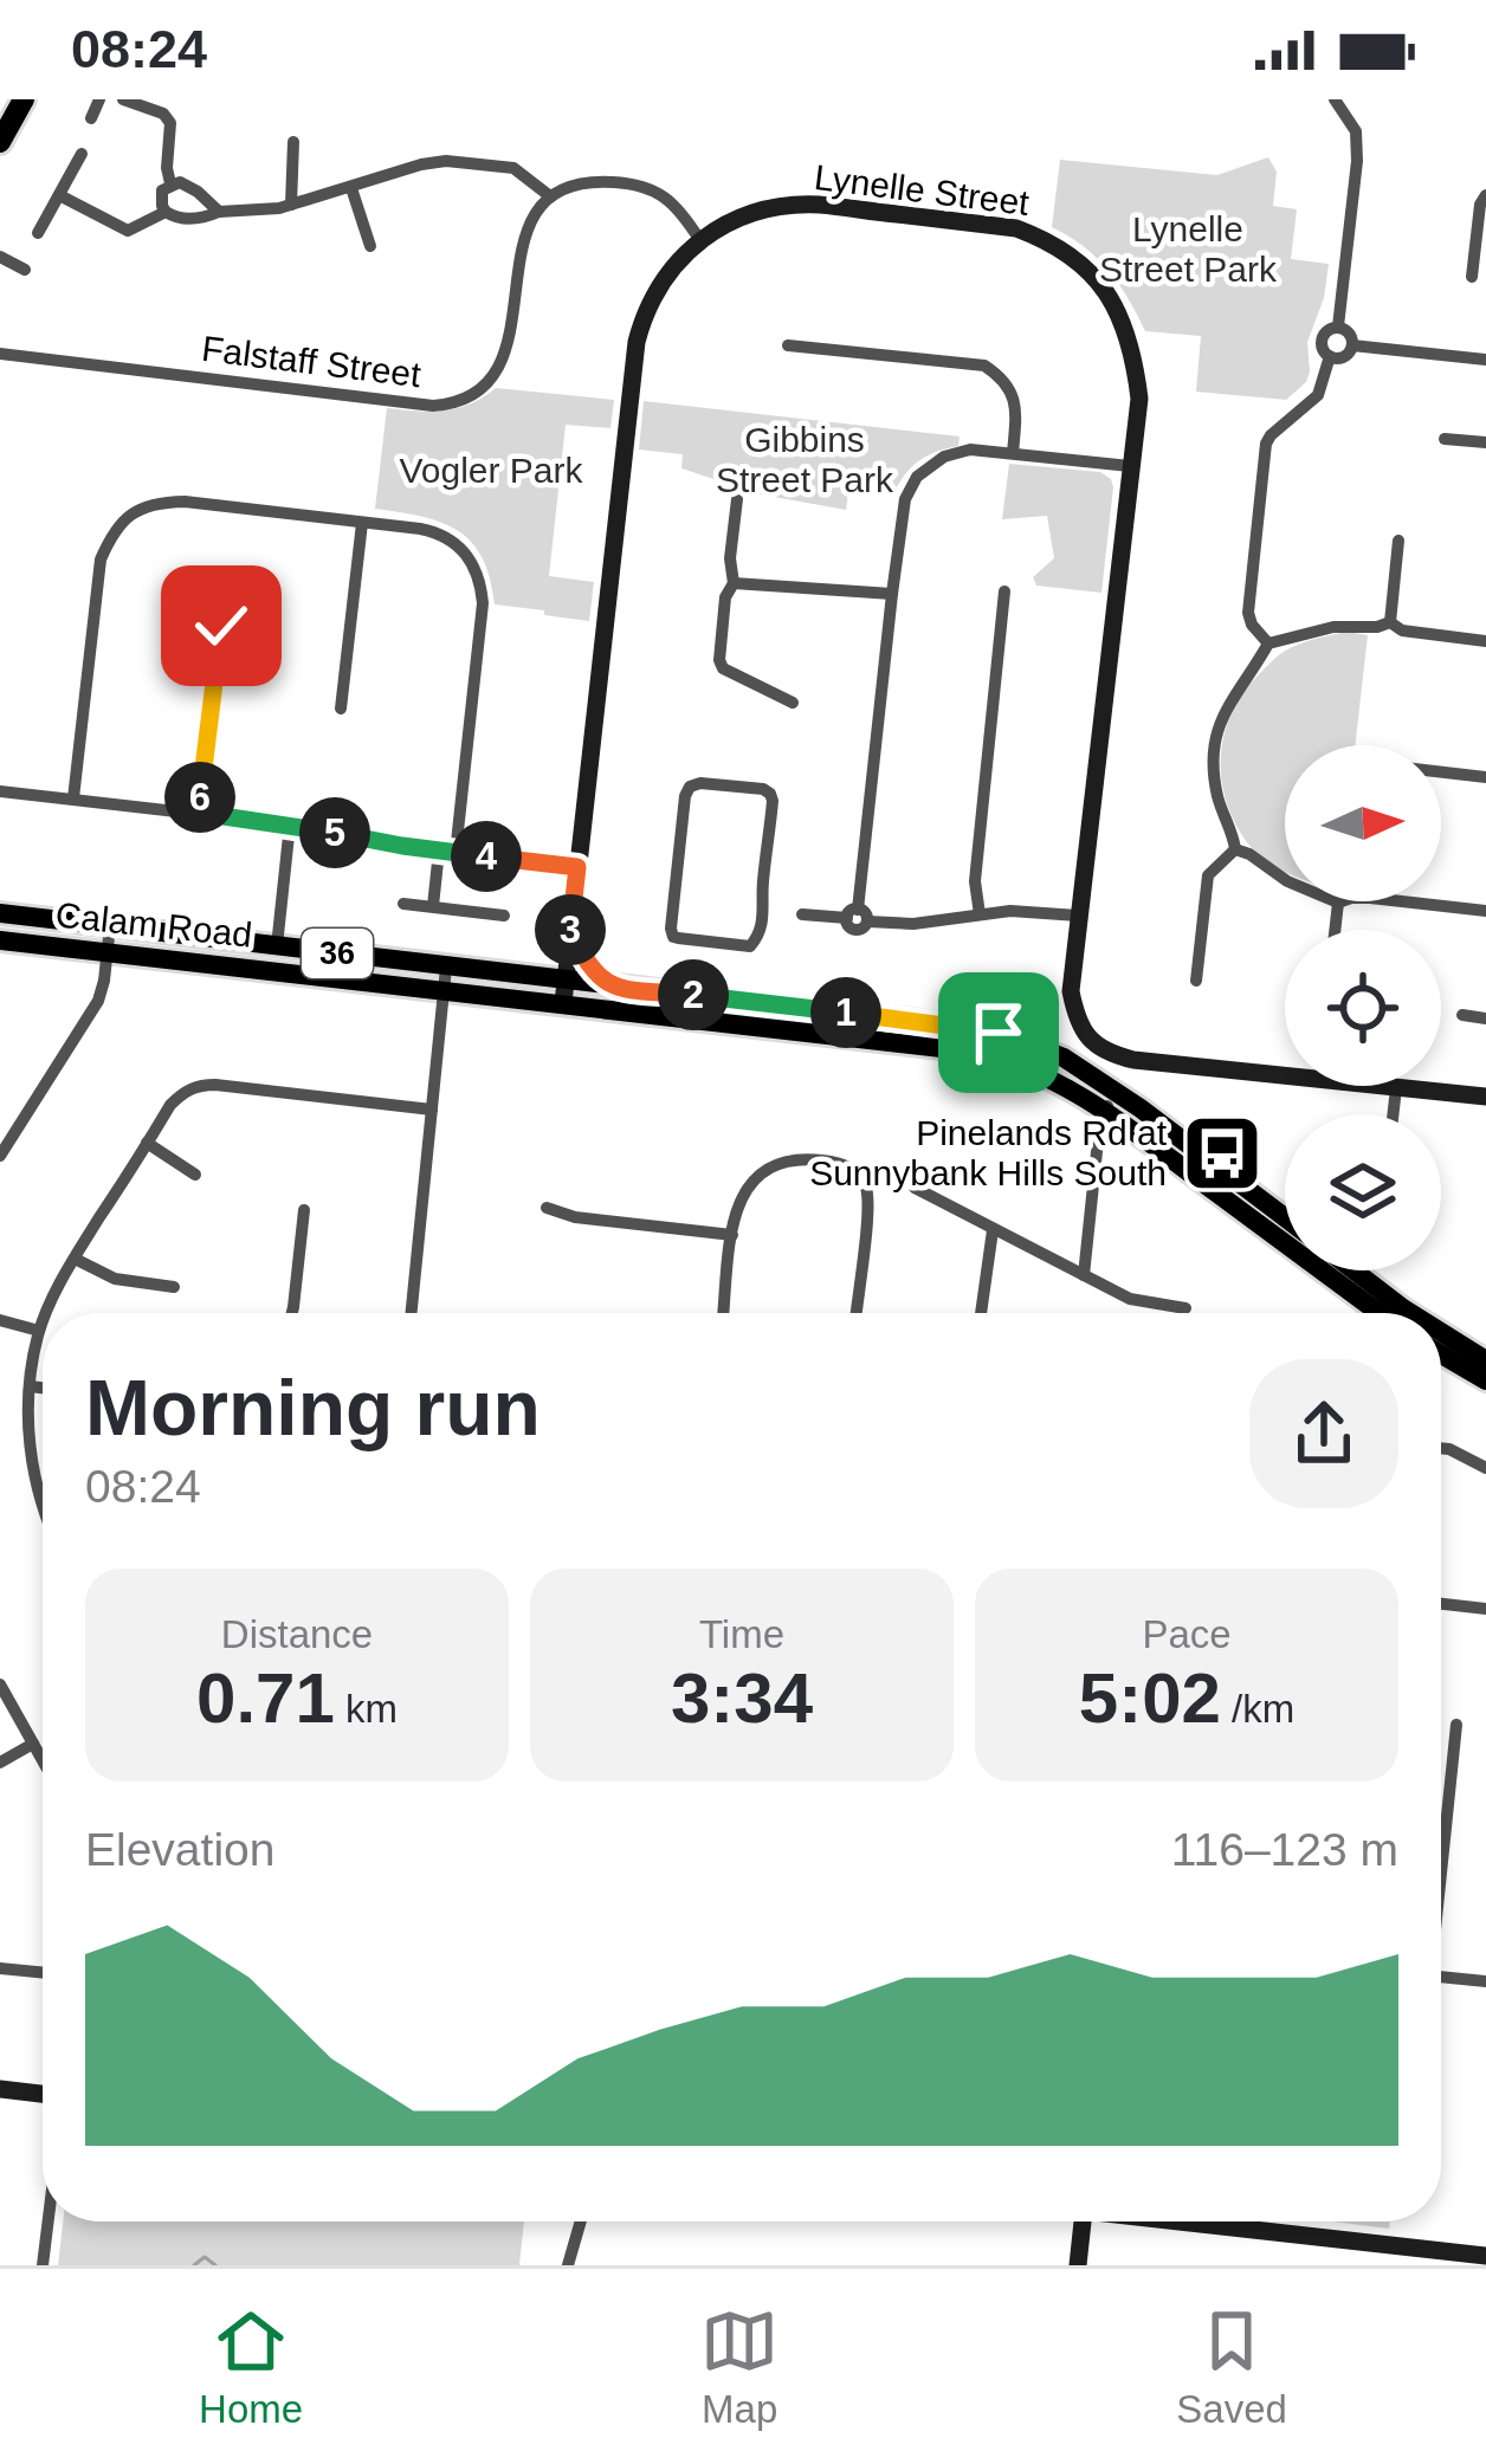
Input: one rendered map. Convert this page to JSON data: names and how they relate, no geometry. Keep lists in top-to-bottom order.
{
  "streets": {
    "main road": ["Calam Road", "36"],
    "street": ["Lynelle Street", "Falstaff Street"]
  },
  "crossings": [
    ["Lynelle Street", "Calam Road"],
    ["Calam Road", "36"]
  ],
  "parks": ["Lynelle Street Park", "Gibbins Street Park", "Vogler Park"],
  "places": {
    "bus stop": ["Pinelands Rd at Sunnybank Hills South"]
  },
  "north": "right",
  "page": {
    "status": "08:24",
    "pins": [
      "6",
      "5",
      "4",
      "3",
      "2",
      "1"
    ],
    "heading": ["Morning run", "08:24"],
    "stats": [
      ["Distance", "0.71 km"],
      ["Time", "3:34"],
      ["Pace", "5:02 /km"]
    ],
    "chart": ["Elevation", "116–123 m"],
    "tabs": ["Home", "Map", "Saved"]
  }
}
